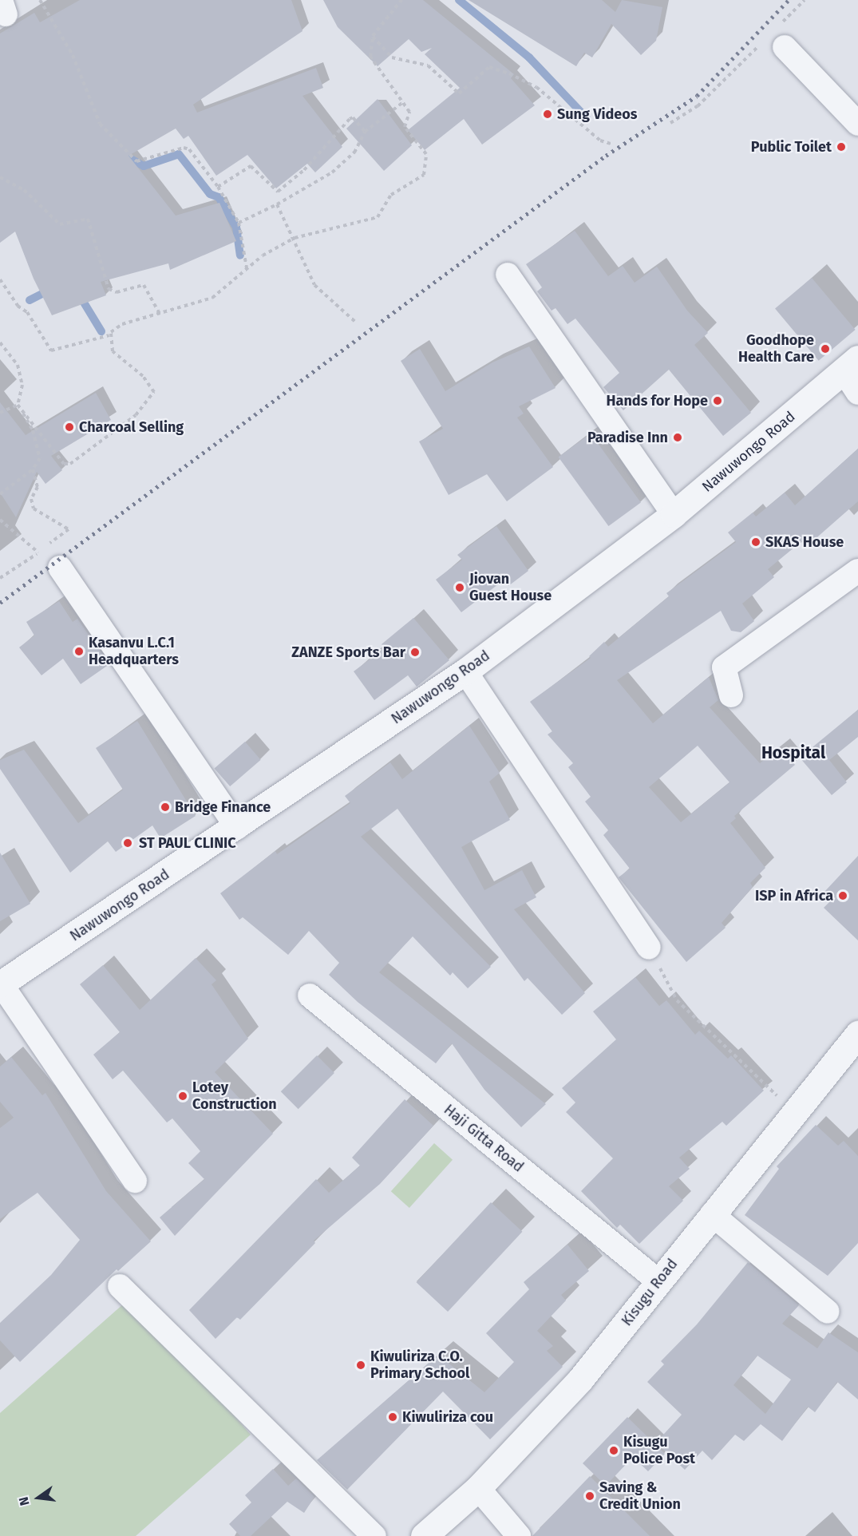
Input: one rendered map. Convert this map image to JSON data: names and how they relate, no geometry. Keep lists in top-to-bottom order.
{
  "streets": {
    "street": ["Nawuwongo Road", "Haji Gitta Road", "Kisugu Road"]
  },
  "crossings": [
    ["Haji Gitta Road", "Kisugu Road"]
  ],
  "districts": ["Hospital"],
  "places": [
    "Sung Videos",
    "Public Toilet",
    "Goodhope Health Care",
    "Hands for Hope",
    "Charcoal Selling",
    "Paradise Inn",
    "SKAS House",
    "Jiovan Guest House",
    "Kasanvu L.C.1 Headquarters",
    "ZANZE Sports Bar",
    "Bridge Finance",
    "ST PAUL CLINIC",
    "ISP in Africa",
    "Lotey Construction",
    "Kiwuliriza C.O. Primary School",
    "Kiwuliriza cou",
    "Kisugu Police Post",
    "Saving & Credit Union"
  ],
  "north": "left"
}
